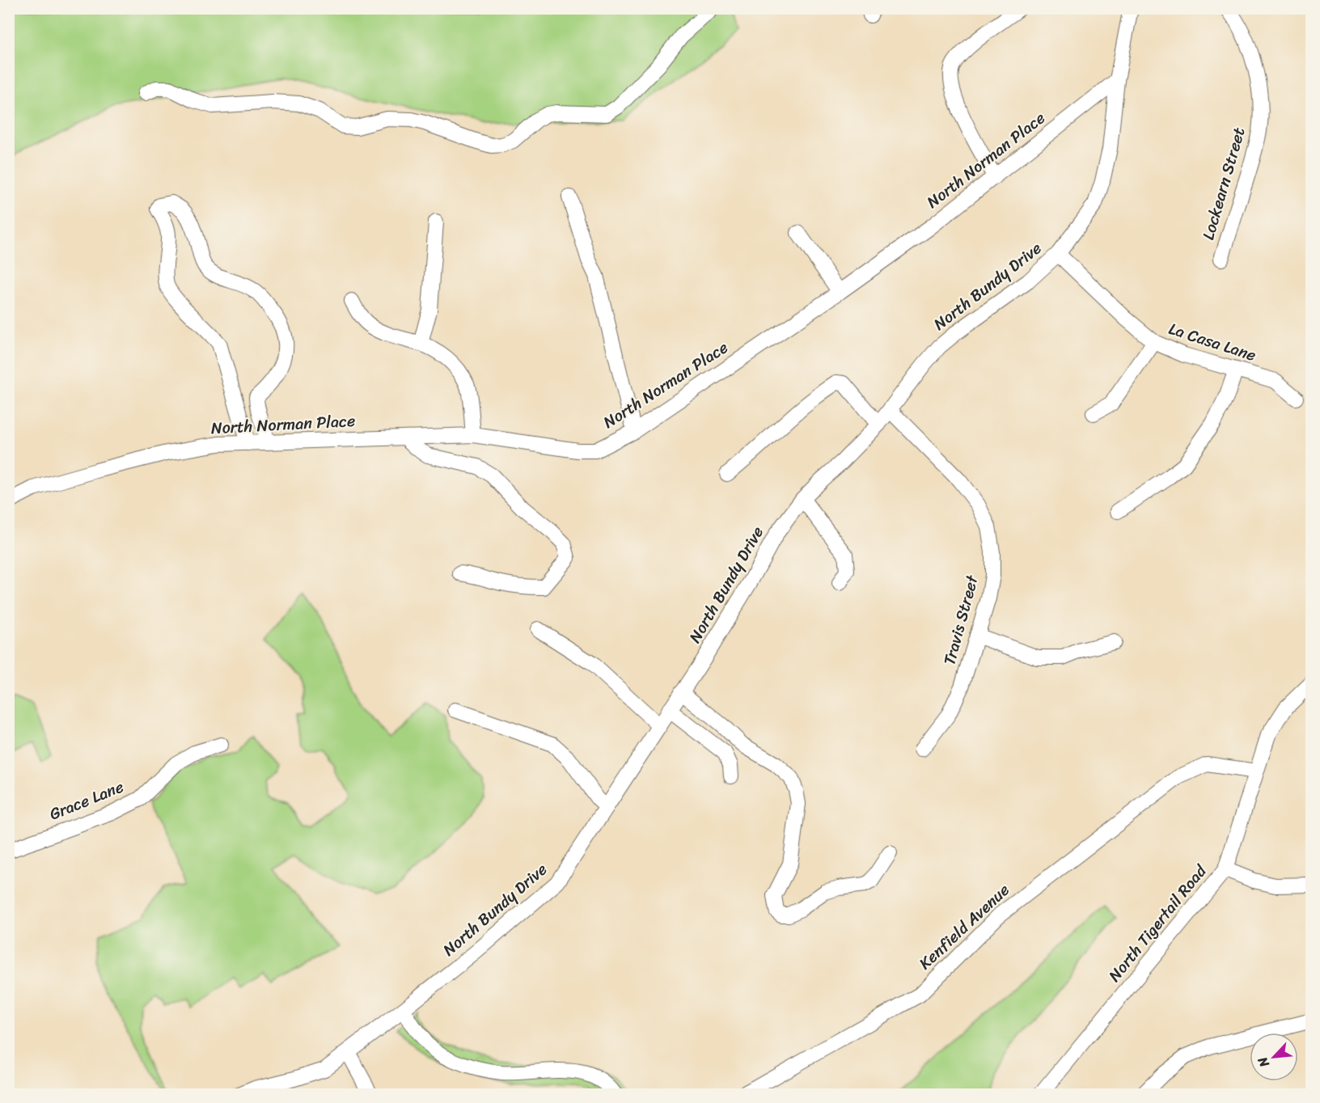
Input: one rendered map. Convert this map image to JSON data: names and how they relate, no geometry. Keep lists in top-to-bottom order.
{
  "streets": {
    "street": [
      "North Norman Place",
      "Lockearn Street",
      "North Bundy Drive",
      "La Casa Lane",
      "Travis Street",
      "Grace Lane",
      "North Tigertail Road",
      "Kenfield Avenue"
    ]
  },
  "crossings": [
    ["North Norman Place", "North Bundy Drive"],
    ["North Bundy Drive", "La Casa Lane"],
    ["North Bundy Drive", "Travis Street"],
    ["North Tigertail Road", "Kenfield Avenue"]
  ],
  "north": "bottom left"
}
